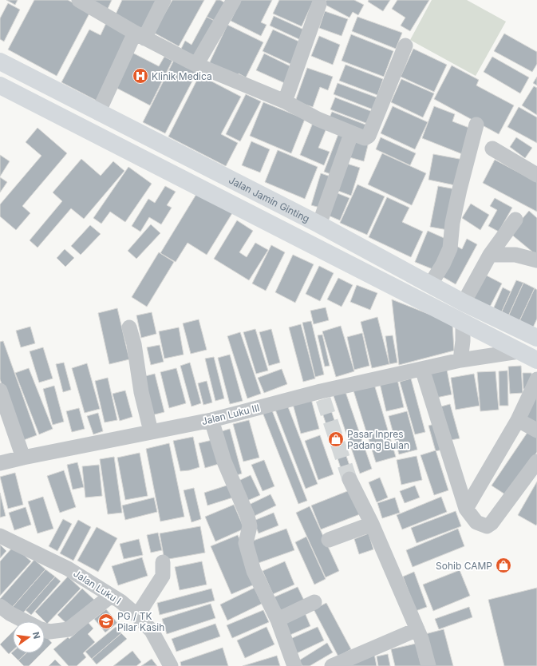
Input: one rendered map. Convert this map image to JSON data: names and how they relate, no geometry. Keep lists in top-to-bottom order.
{
  "streets": {
    "highway": ["Jalan Jamin Ginting"],
    "street": ["Jalan Luku III", "Jalan Luku I"]
  },
  "places": {
    "hospital": ["Klinik Medica"],
    "shop": ["Pasar Inpres Padang Bulan", "Sohib CAMP"],
    "school or university": ["PG / TK Pilar Kasih"]
  },
  "north": "right"
}
